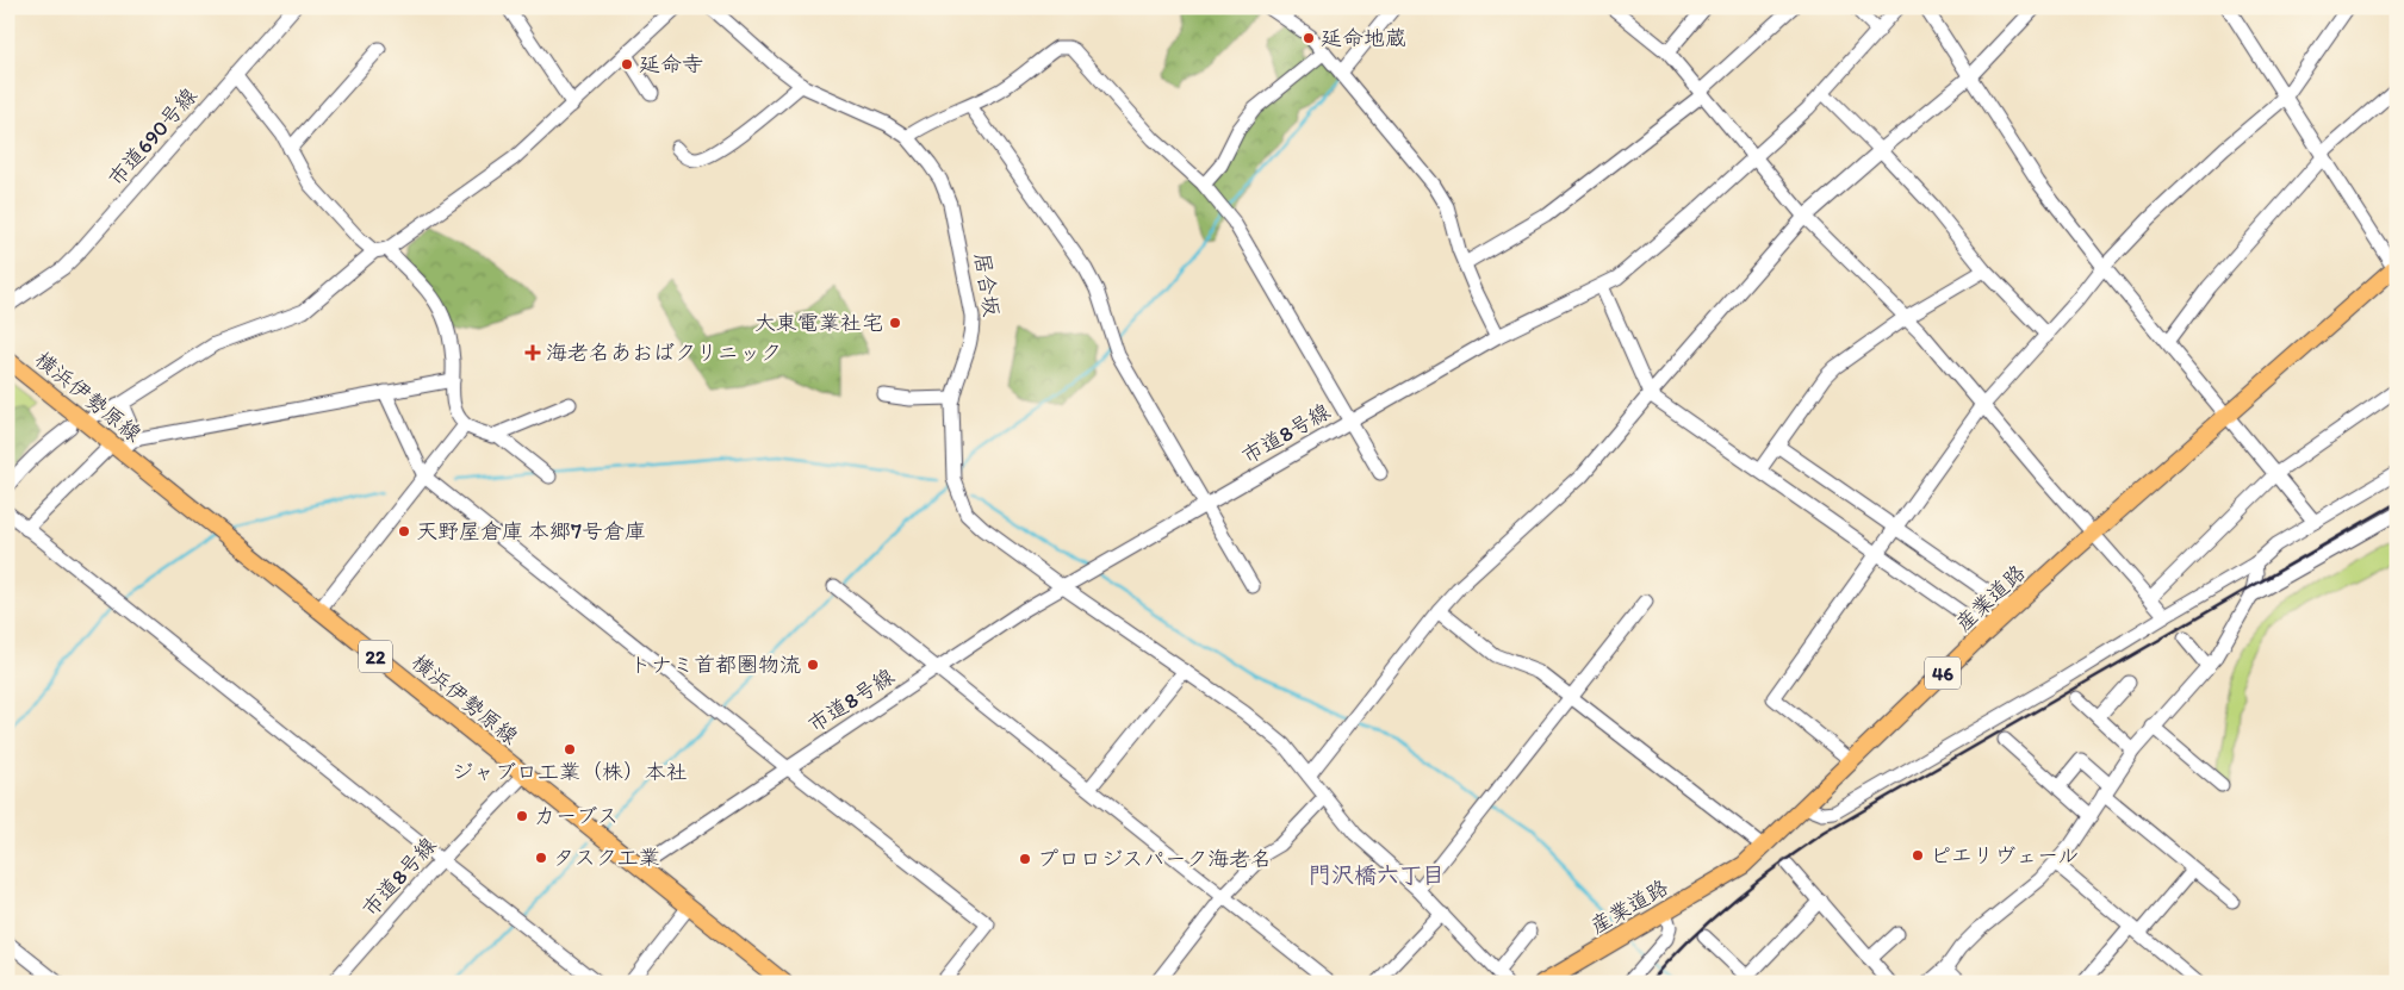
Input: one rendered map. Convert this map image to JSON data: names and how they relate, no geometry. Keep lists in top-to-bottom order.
{
  "streets": {
    "main road": [
      "横浜伊勢原線",
      "産業道路",
      "22",
      "46"
    ],
    "street": ["市道690号線", "居合坂", "市道8号線"]
  },
  "crossings": [
    ["横浜伊勢原線", "市道8号線"]
  ],
  "districts": ["門沢橋六丁目"],
  "places": {
    "other": [
      "延命地蔵",
      "延命寺",
      "大東電業社宅",
      "天野屋倉庫 本郷7号倉庫",
      "トナミ首都圏物流",
      "ジャブロ工業（株）本社",
      "カーブス",
      "ピエリヴェール",
      "タスク工業",
      "プロロジスパーク海老名"
    ],
    "health": ["海老名あおばクリニック"]
  }
}
